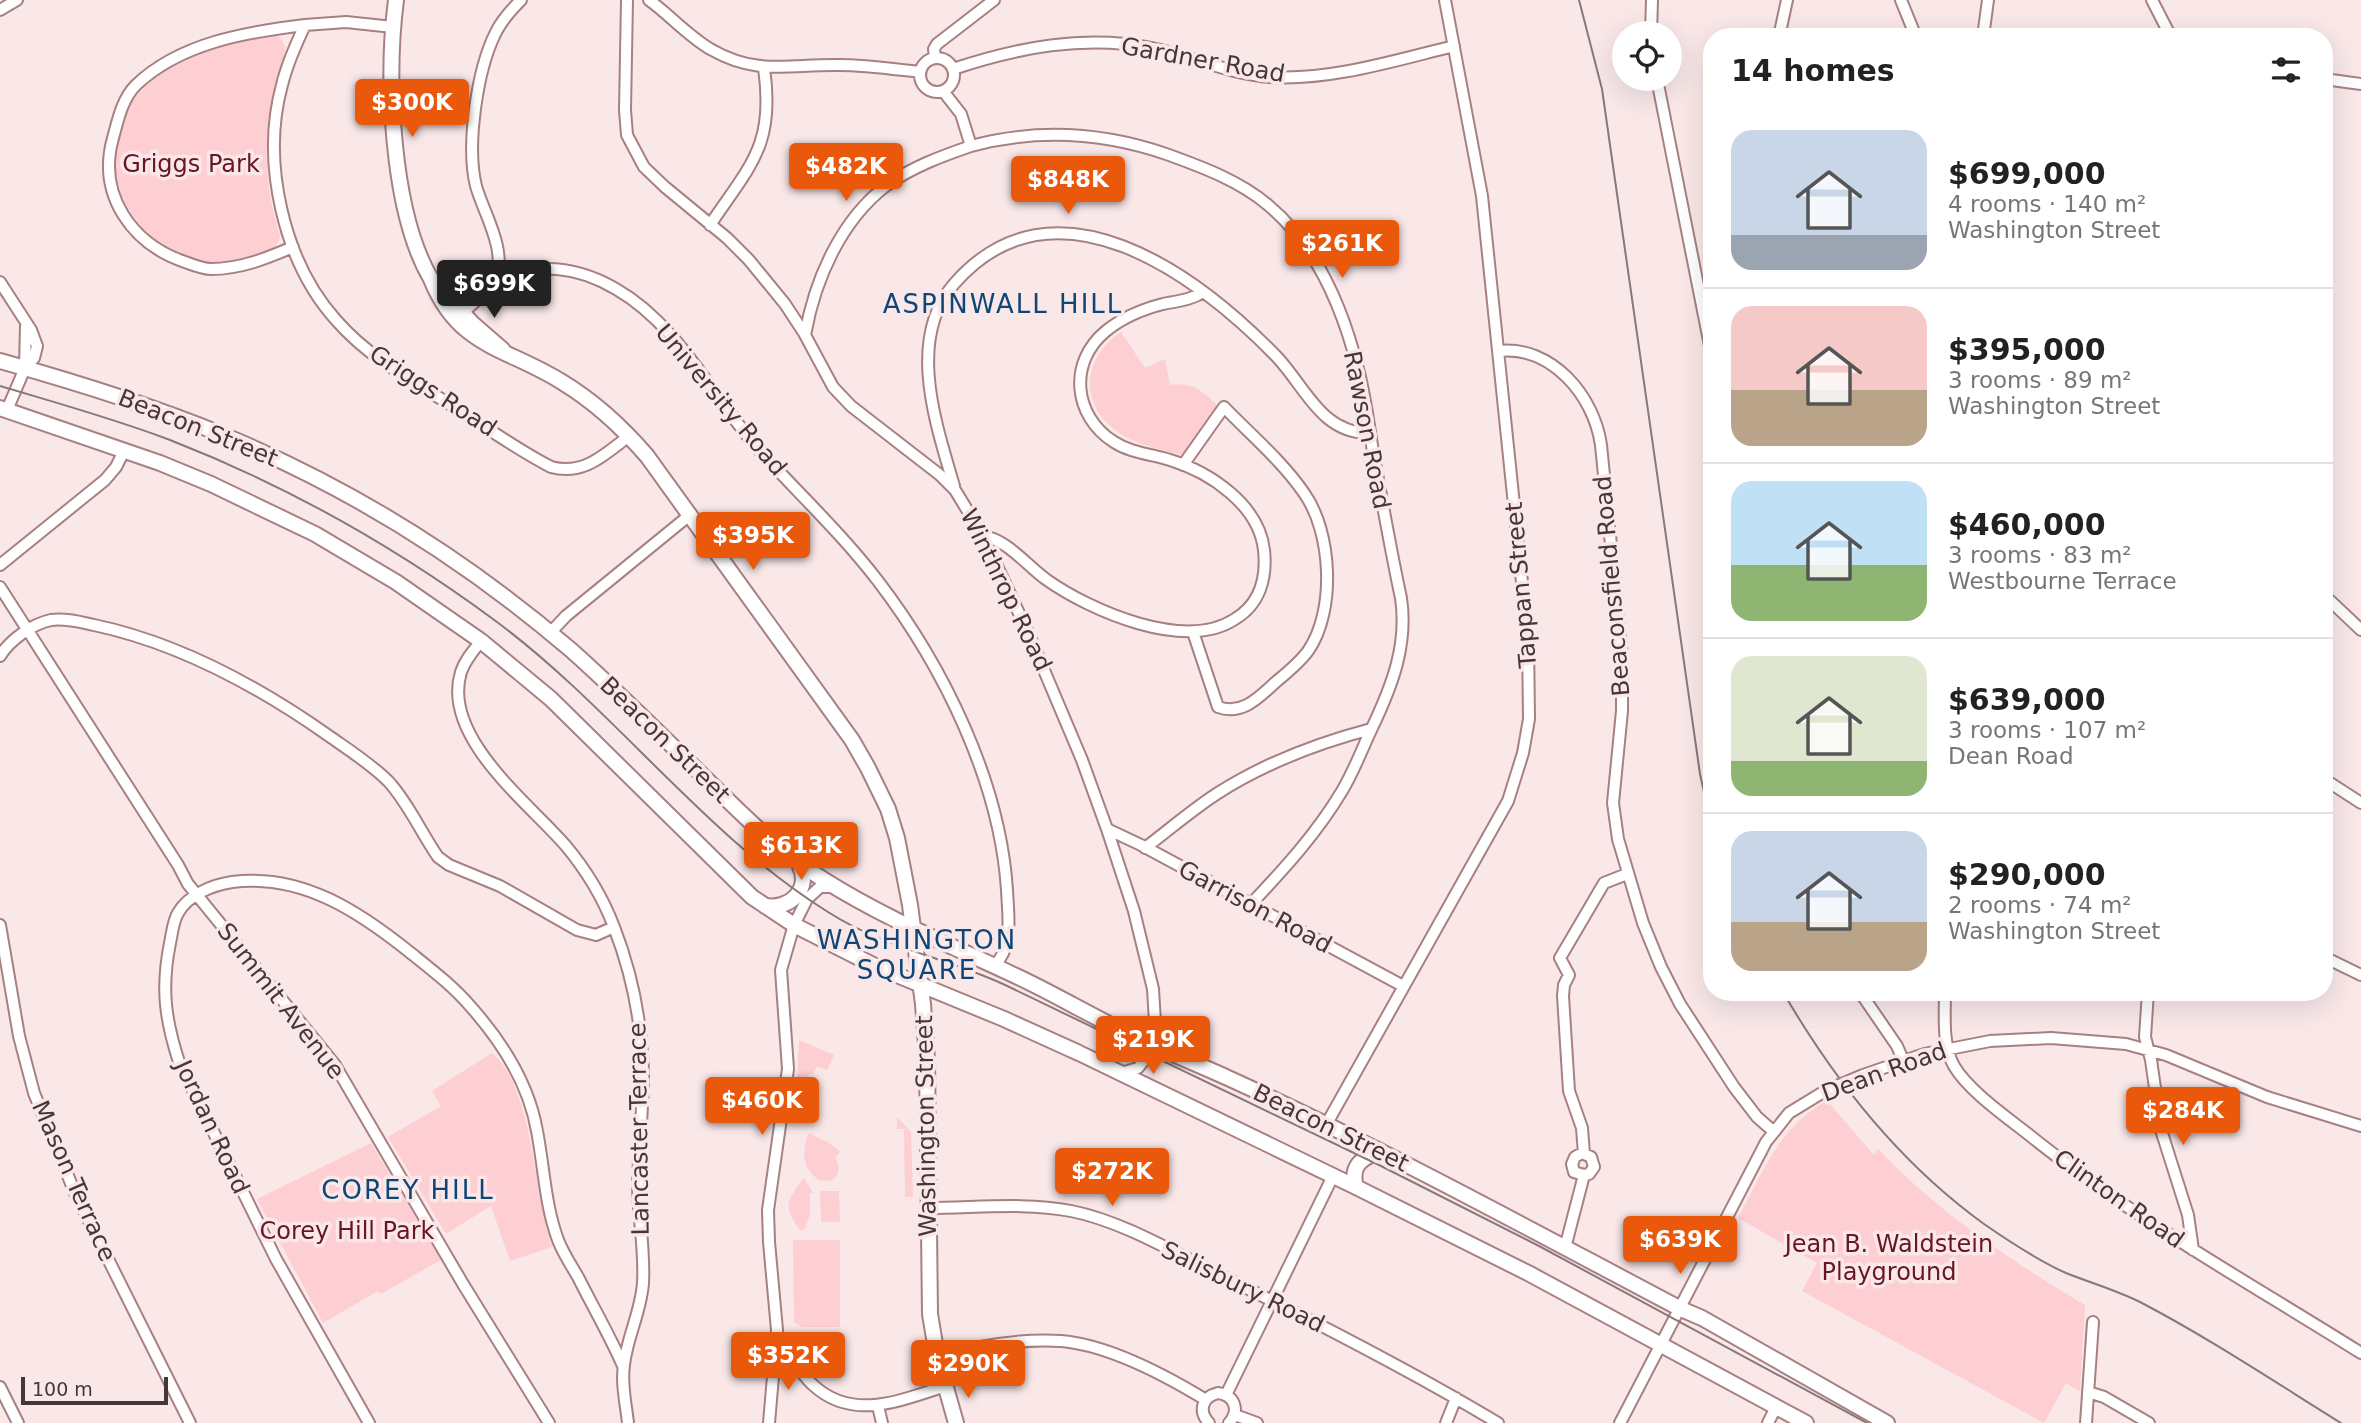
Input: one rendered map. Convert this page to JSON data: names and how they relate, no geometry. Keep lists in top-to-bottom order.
{
  "streets": {
    "main road": ["Beacon Street", "Washington Street"],
    "street": [
      "Gardner Road",
      "Griggs Road",
      "University Road",
      "Rawson Road",
      "Tappan Street",
      "Beaconsfield Road",
      "Winthrop Road",
      "Garrison Road",
      "Summit Avenue",
      "Dean Road",
      "Jordan Road",
      "Lancaster Terrace",
      "Mason Terrace",
      "Clinton Road",
      "Salisbury Road"
    ]
  },
  "crossings": [
    ["Gardner Road", "Tappan Street"],
    ["Griggs Road", "Washington Street"],
    ["University Road", "Beacon Street"],
    ["Beacon Street", "Tappan Street"],
    ["Beacon Street", "Winthrop Road"],
    ["Beacon Street", "Dean Road"],
    ["Beacon Street", "Washington Street"],
    ["Beacon Street", "Lancaster Terrace"],
    ["Rawson Road", "Winthrop Road"],
    ["Rawson Road", "Garrison Road"],
    ["Tappan Street", "Beaconsfield Road"],
    ["Tappan Street", "Garrison Road"],
    ["Beaconsfield Road", "Dean Road"],
    ["Winthrop Road", "Garrison Road"],
    ["Summit Avenue", "Jordan Road"],
    ["Dean Road", "Clinton Road"],
    ["Washington Street", "Salisbury Road"]
  ],
  "districts": ["ASPINWALL HILL", "WASHINGTON SQUARE", "COREY HILL"],
  "parks": ["Griggs Park", "Corey Hill Park", "Jean B. Waldstein Playground"],
  "scale_bar": "100 m",
  "page": {
    "heading": "14 homes",
    "price": [
      "$300K",
      "$482K",
      "$848K",
      "$261K",
      "$699K",
      "$395K",
      "$613K",
      "$219K",
      "$460K",
      "$284K",
      "$272K",
      "$639K",
      "$352K",
      "$290K"
    ],
    "list": [
      {
        "name": "$699,000",
        "note": "4 rooms · 140 m² · Washington Street"
      },
      {
        "name": "$395,000",
        "note": "3 rooms · 89 m² · Washington Street"
      },
      {
        "name": "$460,000",
        "note": "3 rooms · 83 m² · Westbourne Terrace"
      },
      {
        "name": "$639,000",
        "note": "3 rooms · 107 m² · Dean Road"
      },
      {
        "name": "$290,000",
        "note": "2 rooms · 74 m² · Washington Street"
      }
    ],
    "scale": "100 m"
  }
}
